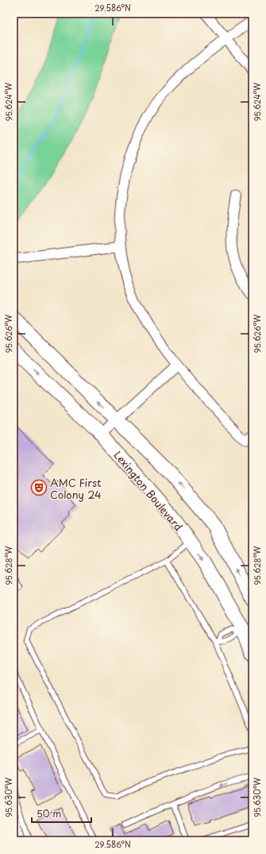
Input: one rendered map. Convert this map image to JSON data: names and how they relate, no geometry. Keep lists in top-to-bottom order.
{
  "streets": {
    "main road": ["Lexington Boulevard"]
  },
  "places": {
    "theatre": ["AMC First Colony 24"]
  },
  "scale_bar": "50 m",
  "coordinates": [
    "29.586°N",
    "95.624°W",
    "95.626°W",
    "95.628°W",
    "95.630°W"
  ]
}
